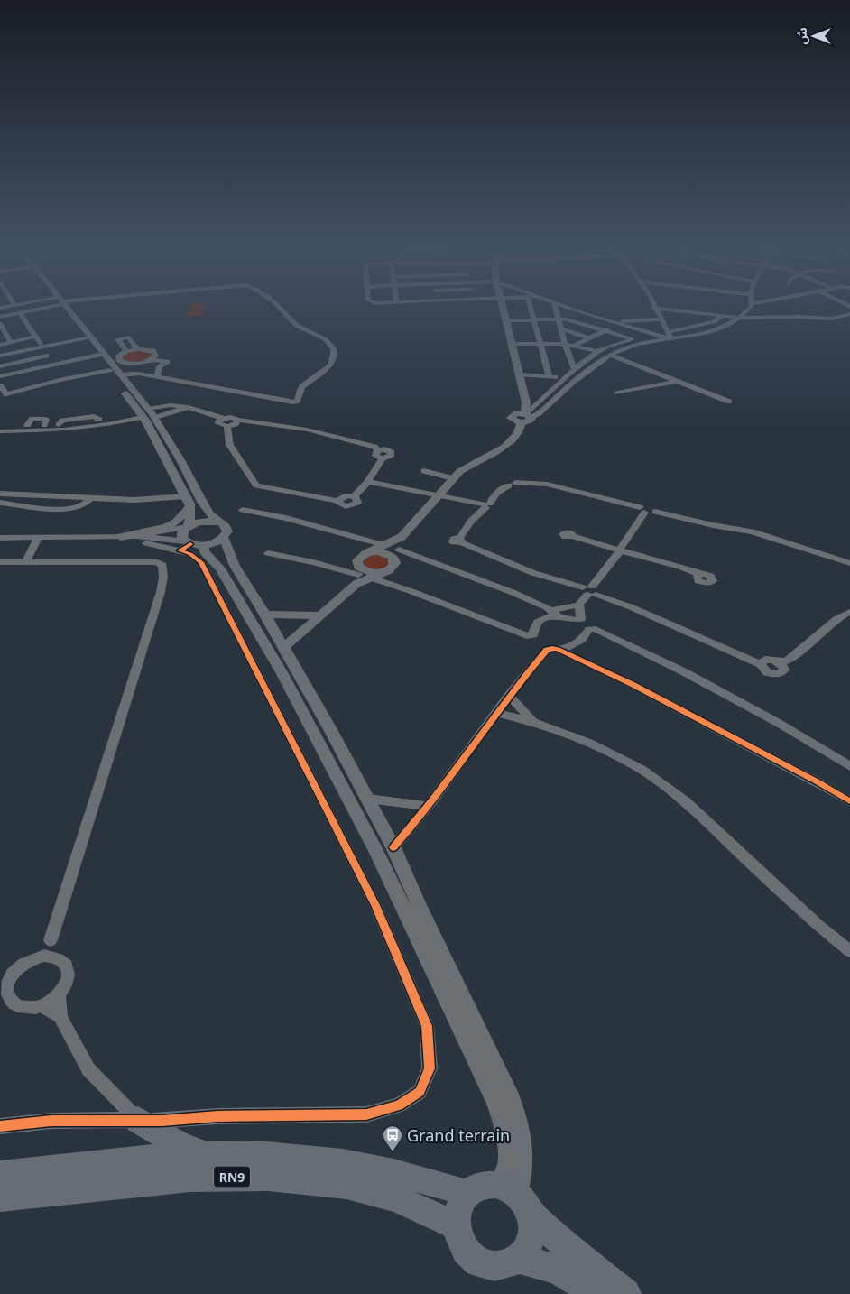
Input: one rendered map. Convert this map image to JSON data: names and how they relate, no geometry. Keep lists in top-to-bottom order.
{
  "streets": {
    "highway": ["RN9"]
  },
  "places": {
    "bus stop": ["Grand terrain"]
  },
  "north": "left"
}
